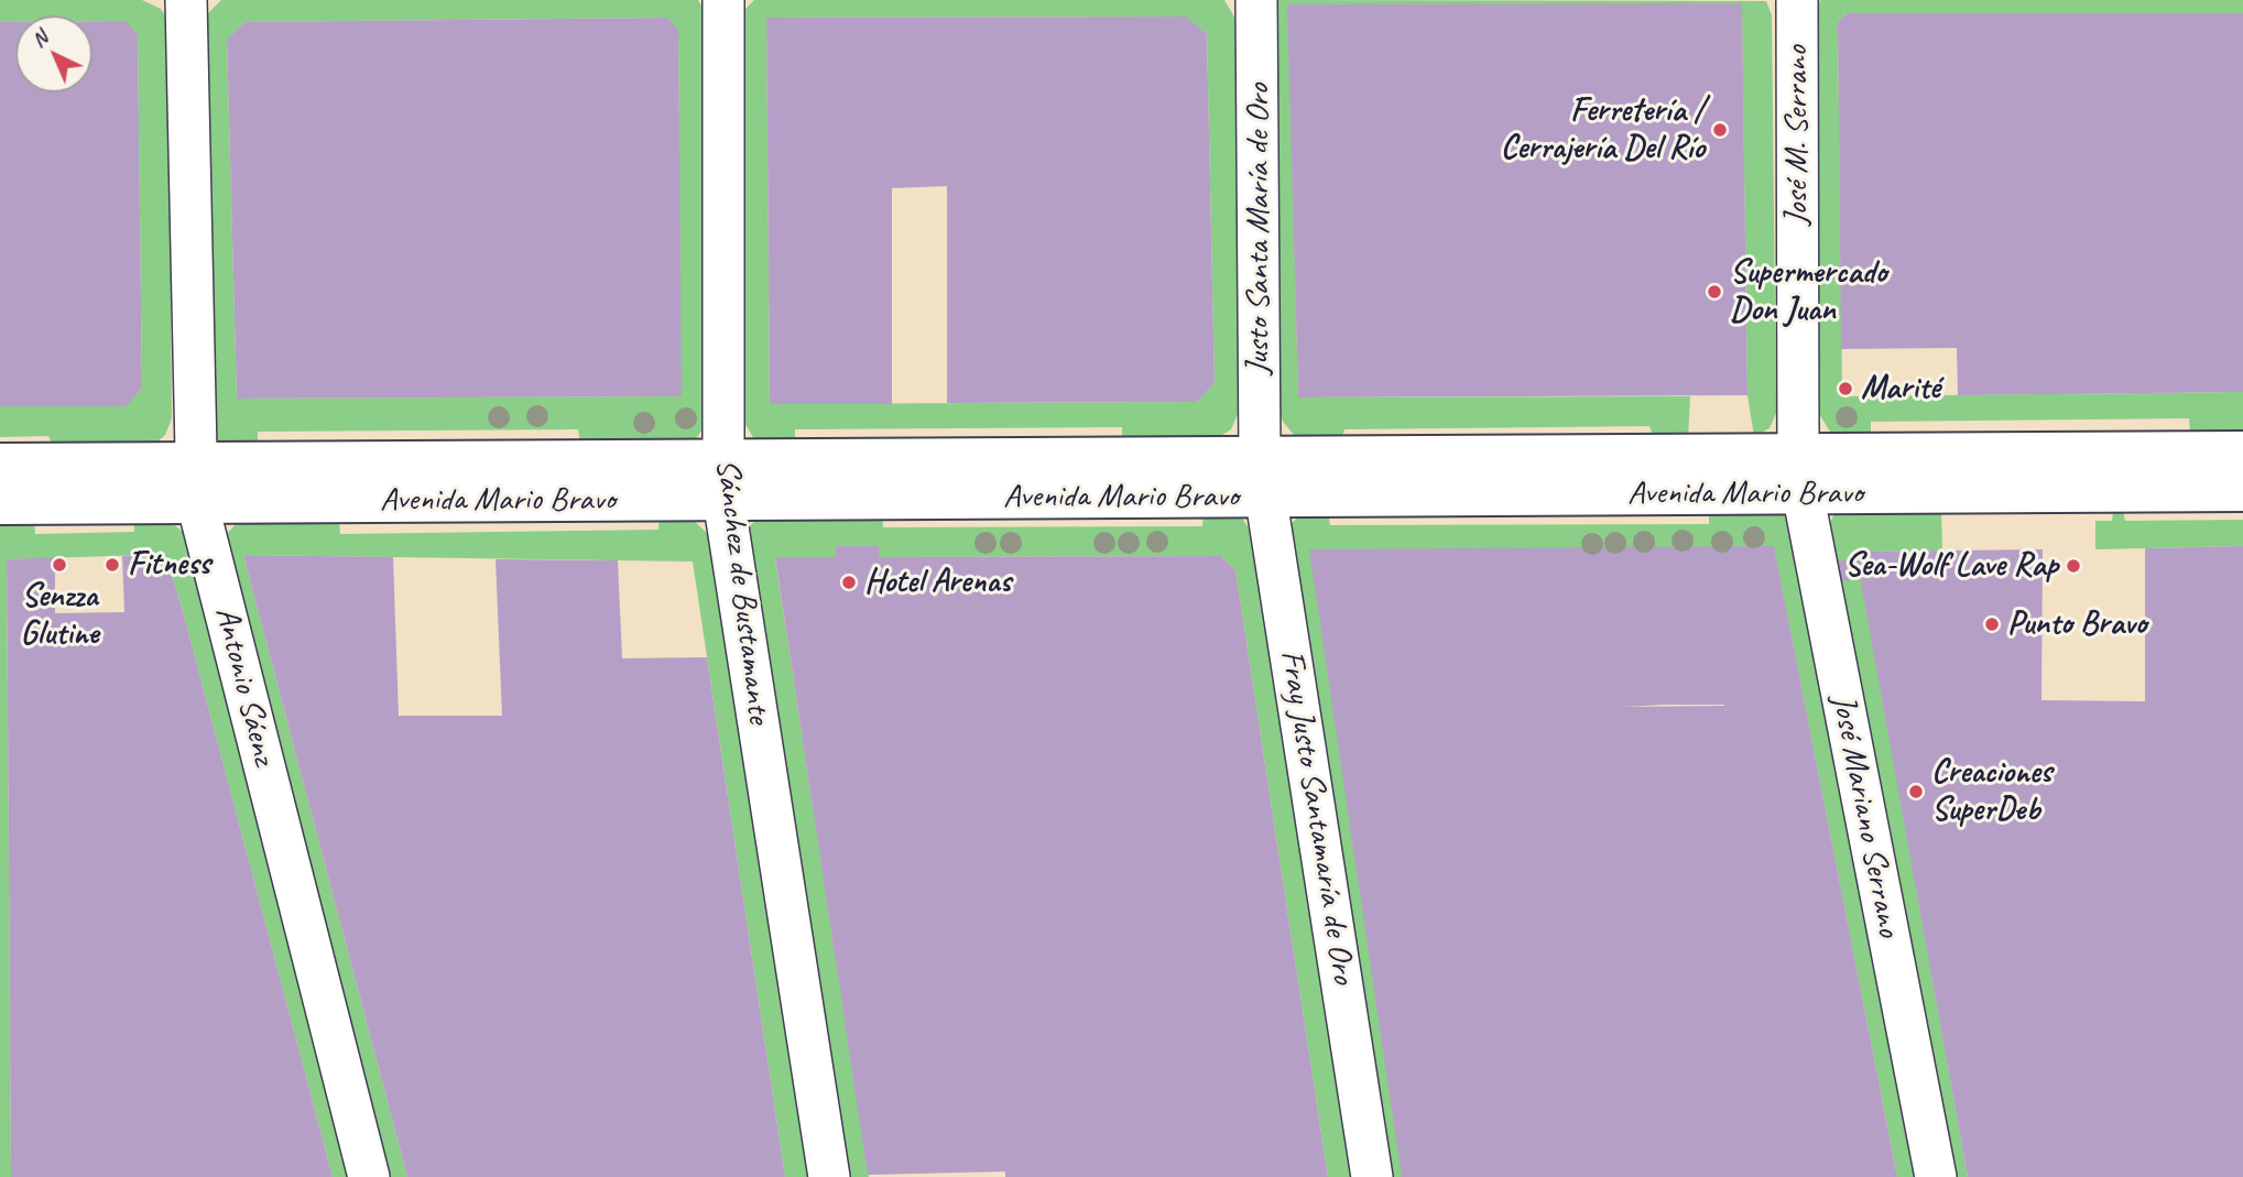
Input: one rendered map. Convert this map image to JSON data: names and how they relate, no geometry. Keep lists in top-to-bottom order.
{
  "streets": {
    "main road": ["Avenida Mario Bravo"],
    "street": [
      "José M. Serrano",
      "Justo Santa María de Oro",
      "Sánchez de Bustamante",
      "Antonio Sáenz",
      "José Mariano Serrano",
      "Fray Justo Santamaría de Oro"
    ]
  },
  "crossings": [
    ["José M. Serrano", "Avenida Mario Bravo"],
    ["José M. Serrano", "José Mariano Serrano"],
    ["Justo Santa María de Oro", "Avenida Mario Bravo"],
    ["Justo Santa María de Oro", "Fray Justo Santamaría de Oro"],
    ["Avenida Mario Bravo", "Sánchez de Bustamante"],
    ["Avenida Mario Bravo", "Antonio Sáenz"],
    ["Avenida Mario Bravo", "José Mariano Serrano"],
    ["Avenida Mario Bravo", "Fray Justo Santamaría de Oro"]
  ],
  "places": [
    "Ferretería / Cerrajería Del Río",
    "Supermercado Don Juan",
    "Marité",
    "Senzza Glutine",
    "Fitness",
    "Sea-Wolf Lave Rap",
    "Hotel Arenas",
    "Punto Bravo",
    "Creaciones SuperDeb"
  ],
  "north": "top left"
}
